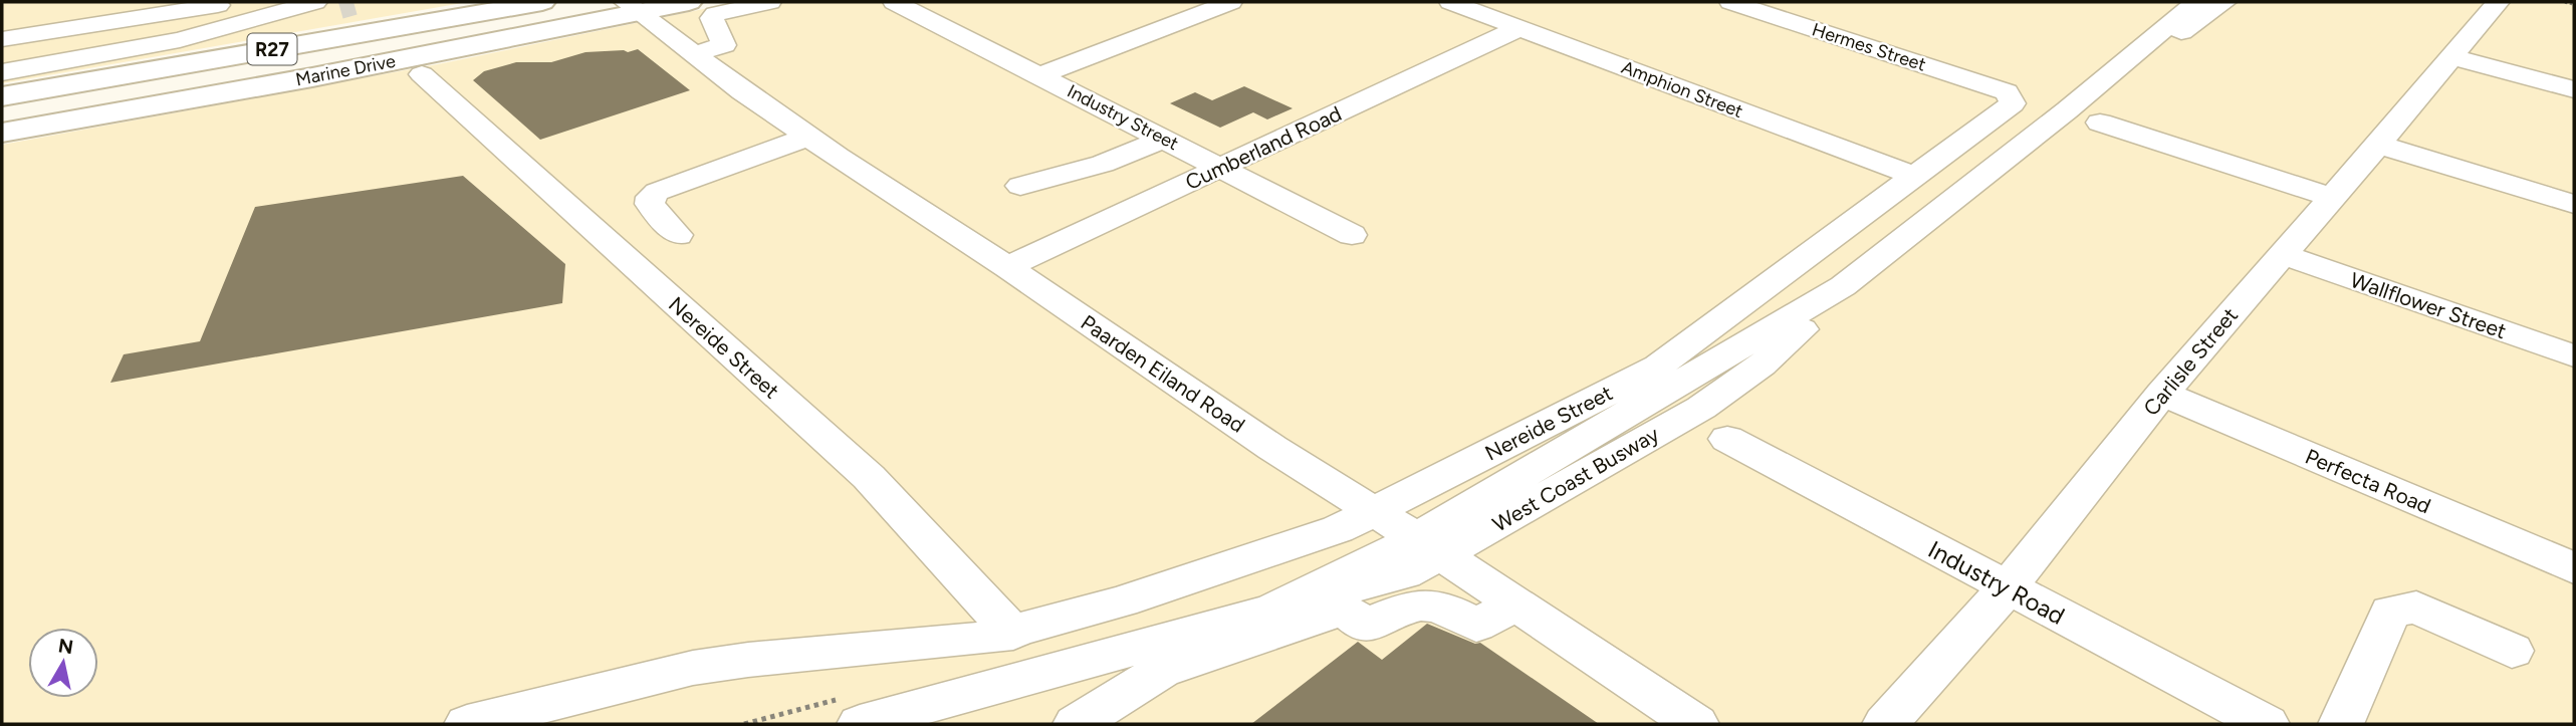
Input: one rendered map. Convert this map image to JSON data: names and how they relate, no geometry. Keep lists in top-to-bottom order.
{
  "streets": {
    "main road": ["R27", "Marine Drive"],
    "street": [
      "Hermes Street",
      "Amphion Street",
      "Industry Street",
      "Cumberland Road",
      "Wallflower Street",
      "Nereide Street",
      "Carlisle Street",
      "Paarden Eiland Road",
      "West Coast Busway",
      "Perfecta Road",
      "Industry Road"
    ]
  },
  "crossings": [
    ["Hermes Street", "Nereide Street"],
    ["Marine Drive", "Paarden Eiland Road"],
    ["Amphion Street", "Cumberland Road"],
    ["Amphion Street", "Nereide Street"],
    ["Industry Street", "Cumberland Road"],
    ["Cumberland Road", "Paarden Eiland Road"],
    ["Wallflower Street", "Carlisle Street"],
    ["Nereide Street", "Paarden Eiland Road"],
    ["Carlisle Street", "Perfecta Road"],
    ["Carlisle Street", "Industry Road"],
    ["Paarden Eiland Road", "West Coast Busway"]
  ],
  "north": "top"
}
